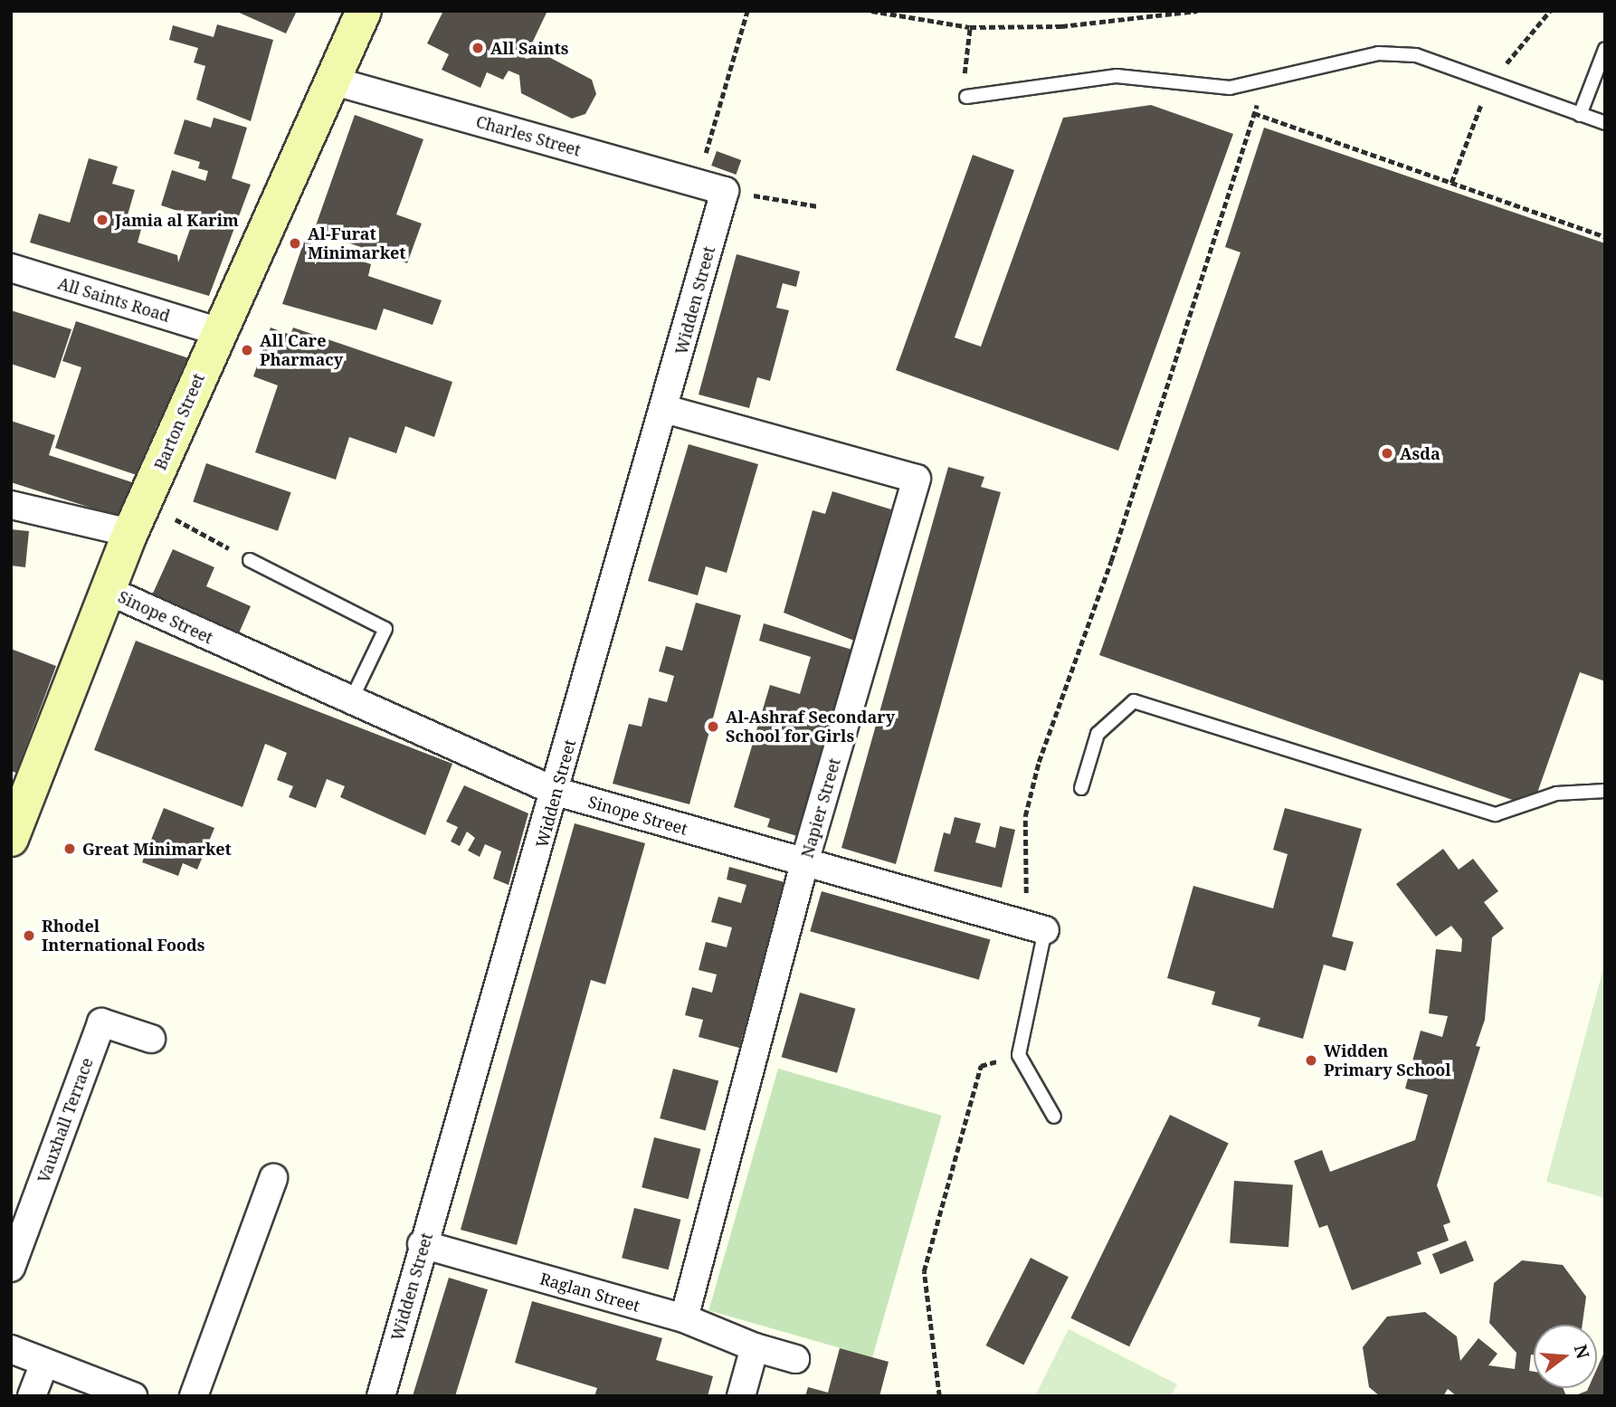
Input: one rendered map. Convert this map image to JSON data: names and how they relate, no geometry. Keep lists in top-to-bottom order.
{
  "streets": {
    "main road": ["Barton Street"],
    "street": [
      "Charles Street",
      "All Saints Road",
      "Widden Street",
      "Sinope Street",
      "Napier Street",
      "Vauxhall Terrace",
      "Raglan Street"
    ]
  },
  "crossings": [
    ["Charles Street", "Widden Street"],
    ["Charles Street", "Barton Street"],
    ["All Saints Road", "Barton Street"],
    ["Widden Street", "Sinope Street"],
    ["Widden Street", "Napier Street"],
    ["Widden Street", "Raglan Street"],
    ["Barton Street", "Sinope Street"],
    ["Sinope Street", "Napier Street"],
    ["Napier Street", "Raglan Street"]
  ],
  "places": [
    "All Saints",
    "Jamia al Karim",
    "Al-Furat Minimarket",
    "All Care Pharmacy",
    "Asda",
    "Al-Ashraf Secondary School for Girls",
    "Great Minimarket",
    "Rhodel International Foods",
    "Widden Primary School"
  ],
  "north": "right"
}
